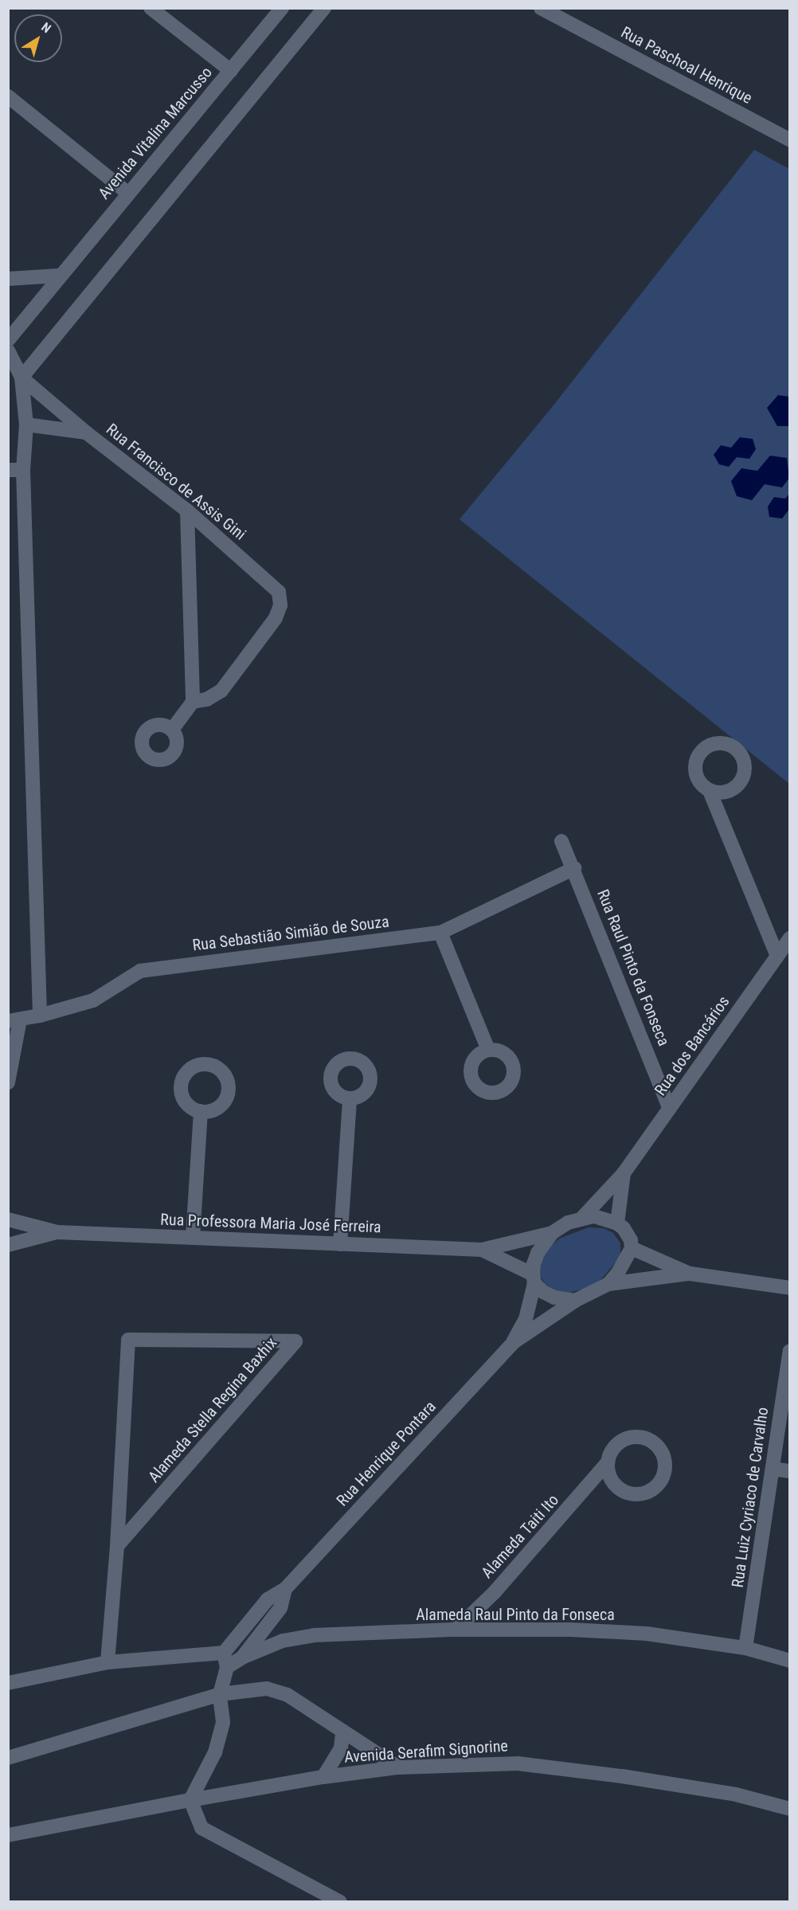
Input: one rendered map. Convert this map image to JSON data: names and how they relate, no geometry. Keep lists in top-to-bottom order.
{
  "streets": {
    "street": [
      "Rua Paschoal Henrique",
      "Avenida Vitalina Marcusso",
      "Rua Francisco de Assis Gini",
      "Rua Sebastião Simião de Souza",
      "Rua Raul Pinto da Fonseca",
      "Rua dos Bancários",
      "Rua Professora Maria José Ferreira",
      "Alameda Stella Regina Baxhix",
      "Rua Henrique Pontara",
      "Rua Luiz Cyriaco de Carvalho",
      "Alameda Taiti Ito",
      "Alameda Raul Pinto da Fonseca",
      "Avenida Serafim Signorine"
    ]
  },
  "crossings": [
    ["Rua Sebastião Simião de Souza", "Rua Raul Pinto da Fonseca"],
    ["Rua Raul Pinto da Fonseca", "Rua dos Bancários"],
    ["Rua dos Bancários", "Rua Professora Maria José Ferreira"],
    ["Rua dos Bancários", "Rua Henrique Pontara"],
    ["Rua Professora Maria José Ferreira", "Rua Henrique Pontara"],
    ["Rua Henrique Pontara", "Alameda Raul Pinto da Fonseca"],
    ["Rua Luiz Cyriaco de Carvalho", "Alameda Raul Pinto da Fonseca"],
    ["Alameda Taiti Ito", "Alameda Raul Pinto da Fonseca"]
  ],
  "north": "top right"
}
